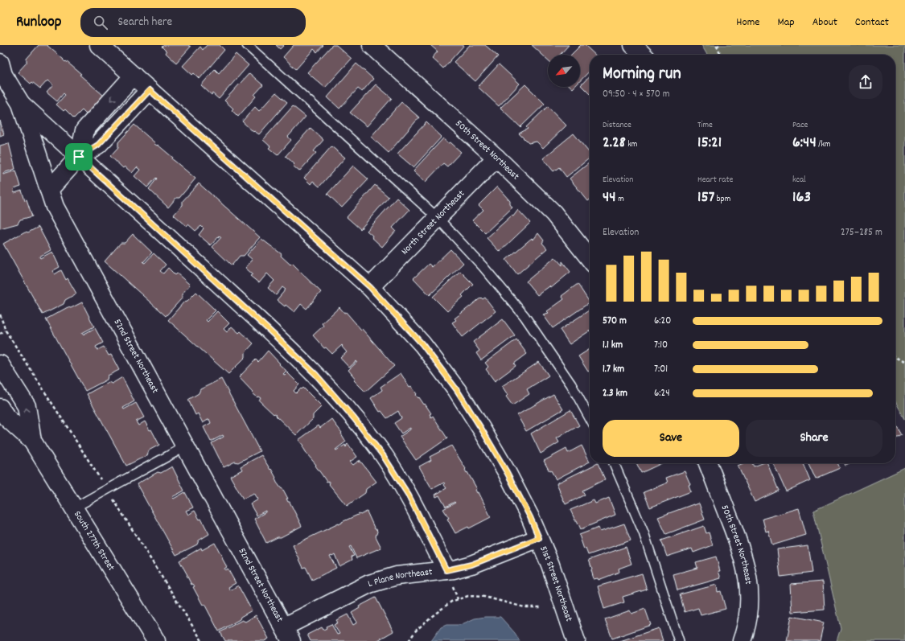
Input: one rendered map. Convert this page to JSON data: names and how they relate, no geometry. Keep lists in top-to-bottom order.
{
  "streets": {
    "street": [
      "50th Street Northeast",
      "North Street Northeast",
      "52nd Street Northeast",
      "South 277th Street",
      "L Plane Northeast",
      "51st Street Northeast"
    ]
  },
  "crossings": [
    ["50th Street Northeast", "North Street Northeast"],
    ["North Street Northeast", "51st Street Northeast"],
    ["52nd Street Northeast", "L Plane Northeast"],
    ["L Plane Northeast", "51st Street Northeast"]
  ],
  "north": "bottom left",
  "page": {
    "header": "Runloop",
    "search": "Search here",
    "nav": [
      "Home",
      "Map",
      "About",
      "Contact"
    ],
    "heading": ["Morning run", "09:50 · 4 × 570 m"],
    "stats": [
      ["Distance", "2.28 km"],
      ["Time", "15:21"],
      ["Pace", "6:44 /km"],
      ["Elevation", "44 m"],
      ["Heart rate", "157 bpm"],
      ["kcal", "163"]
    ],
    "chart": ["Elevation", "275–285 m"],
    "list": [
      {
        "name": "570 m",
        "note": "6:20"
      },
      {
        "name": "1.1 km",
        "note": "7:10"
      },
      {
        "name": "1.7 km",
        "note": "7:01"
      },
      {
        "name": "2.3 km",
        "note": "6:24"
      }
    ],
    "buttons": ["Save", "Share"]
  }
}
